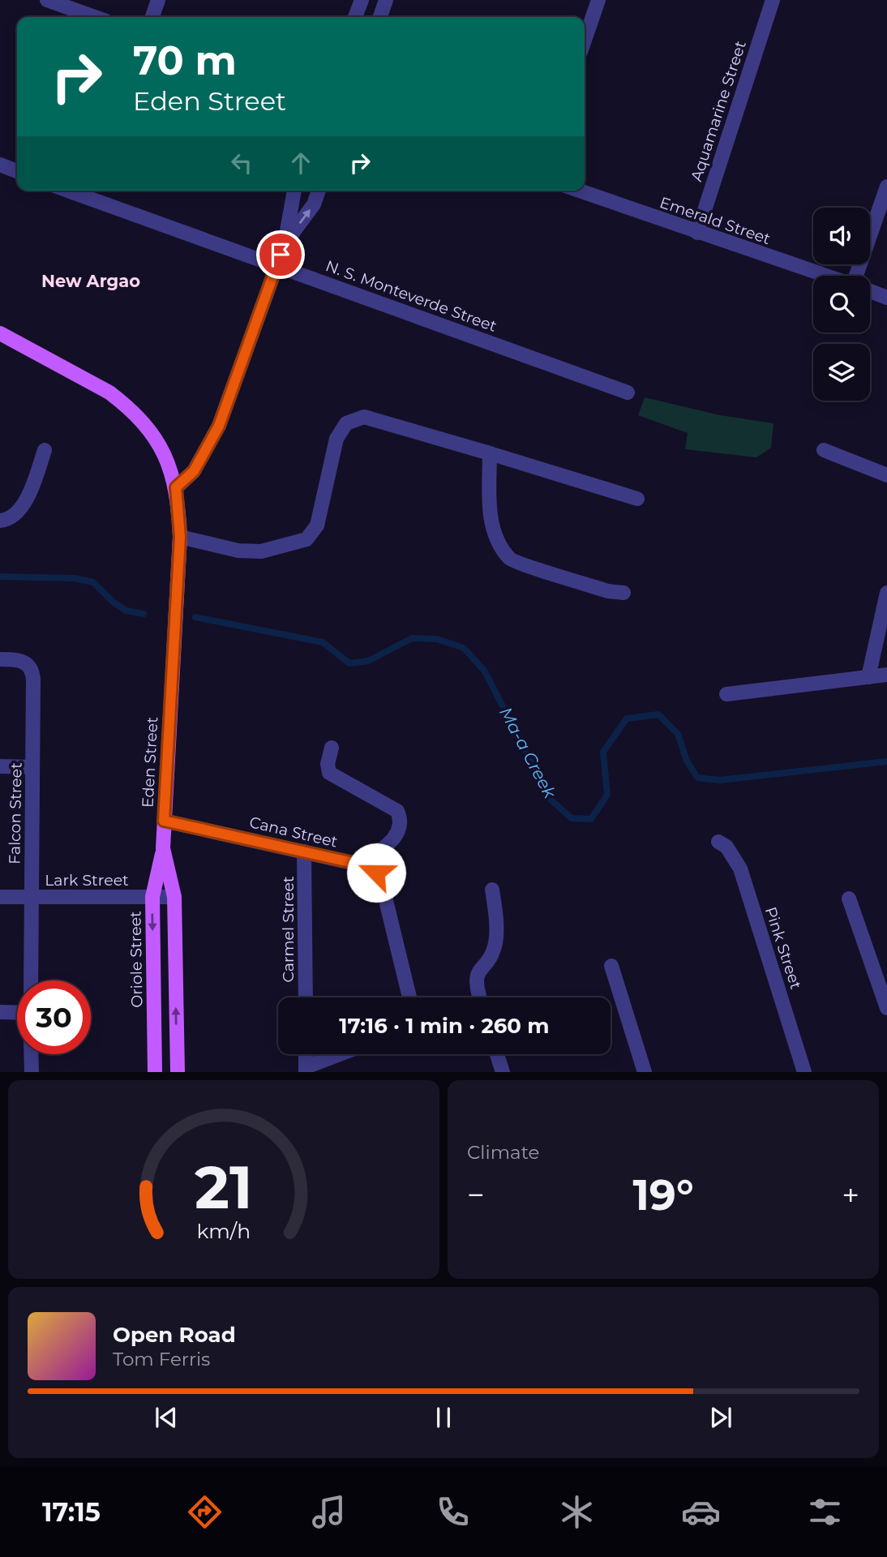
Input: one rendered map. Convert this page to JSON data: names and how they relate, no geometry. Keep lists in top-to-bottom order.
{
  "streets": {
    "main road": ["Eden Street", "Oriole Street"],
    "street": [
      "Aquamarine Street",
      "Emerald Street",
      "N. S. Monteverde Street",
      "Falcon Street",
      "Cana Street",
      "Lark Street",
      "Carmel Street",
      "Pink Street"
    ]
  },
  "crossings": [
    ["Aquamarine Street", "Emerald Street"],
    ["Eden Street", "Cana Street"],
    ["Eden Street", "Lark Street"],
    ["Eden Street", "Oriole Street"],
    ["Falcon Street", "Lark Street"],
    ["Cana Street", "Carmel Street"],
    ["Lark Street", "Oriole Street"]
  ],
  "one_way": ["Oriole Street"],
  "districts": ["New Argao"],
  "water": ["Ma-a Creek"],
  "page": {
    "turn": ["70 m", "Eden Street"],
    "limit": "30",
    "trip": "17:16 · 1 min · 260 m",
    "tile": "Climate",
    "heat": ["−", "19°", "+"],
    "song": ["Open Road", "Tom Ferris"],
    "tabs": "17:15",
    "gauge": ["21", "km/h"]
  }
}
